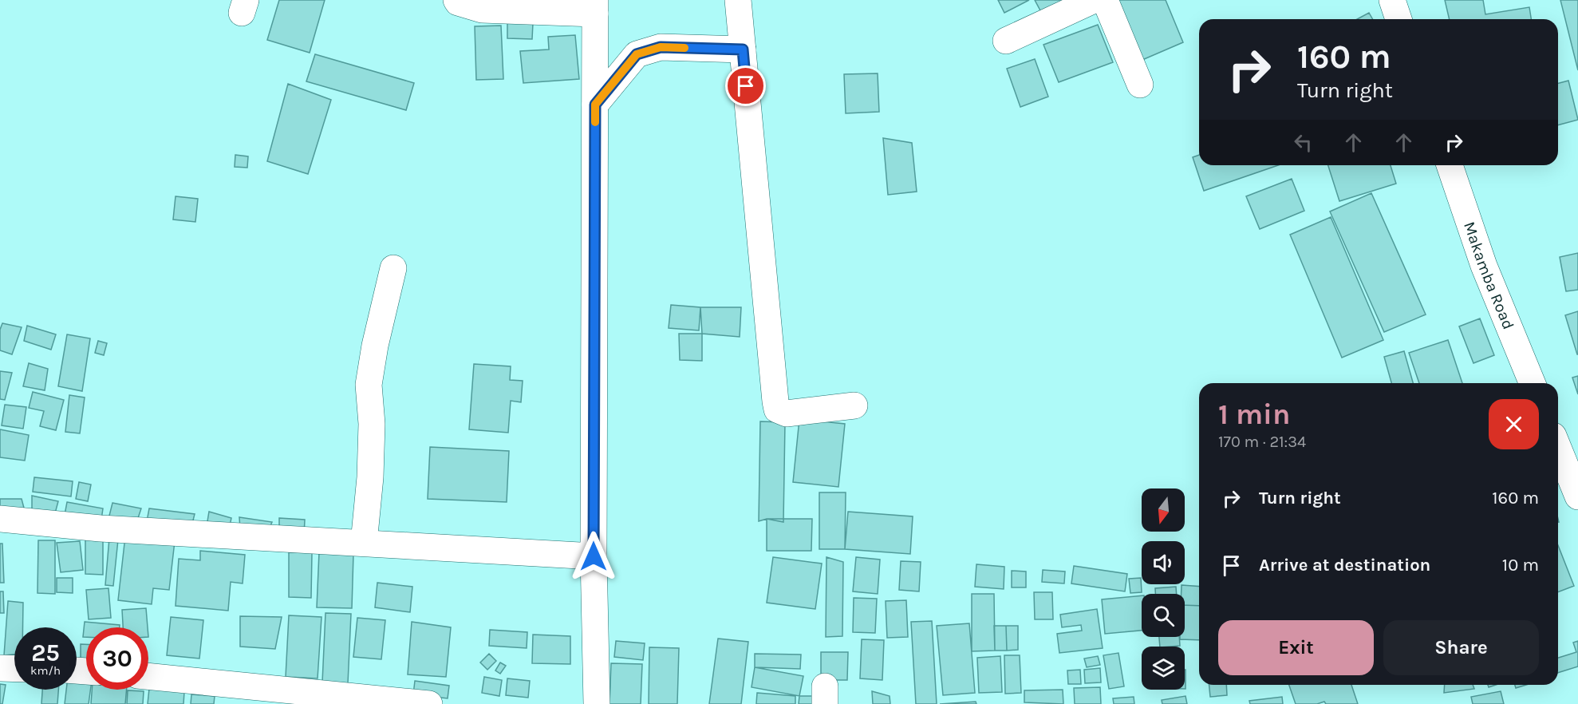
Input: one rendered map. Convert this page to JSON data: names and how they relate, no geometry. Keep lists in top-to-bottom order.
{
  "streets": {
    "street": ["Makamba Road"]
  },
  "north": "bottom",
  "page": {
    "turn": ["160 m", "Turn right"],
    "heading": ["1 min", "170 m · 21:34"],
    "list": [
      {
        "name": "Turn right",
        "value": "160 m"
      },
      {
        "name": "Arrive at destination",
        "value": "10 m"
      }
    ],
    "buttons": ["Exit", "Share"],
    "speed": "25 km/h",
    "limit": "30"
  }
}
